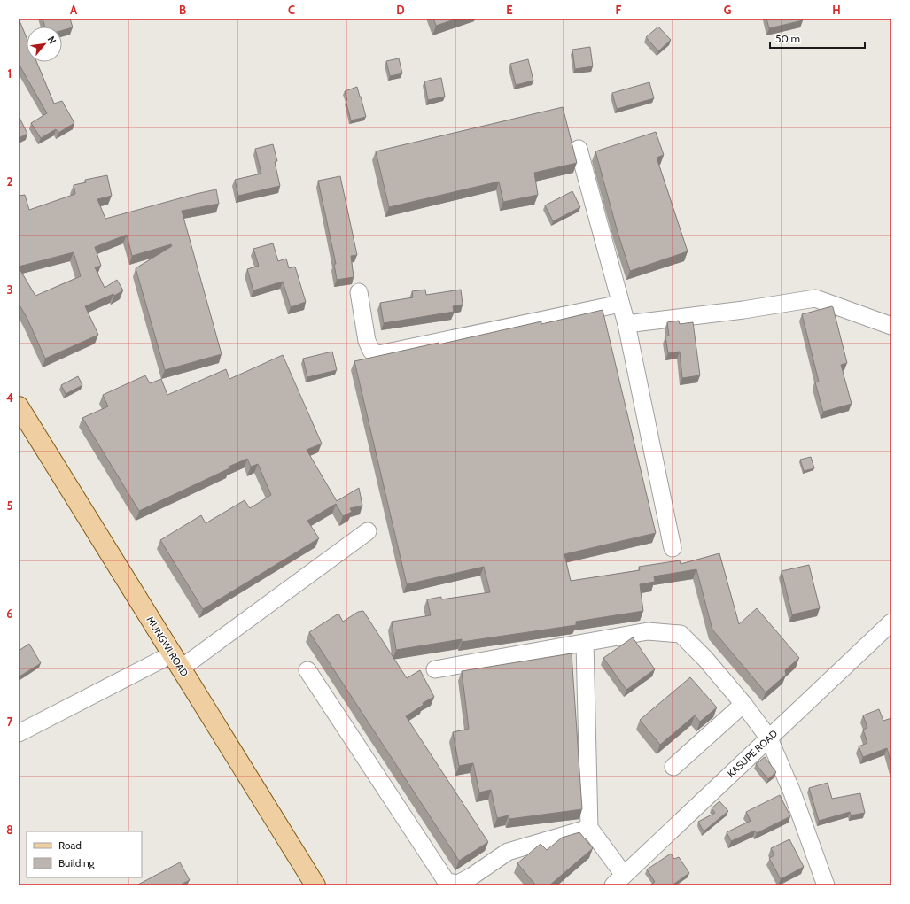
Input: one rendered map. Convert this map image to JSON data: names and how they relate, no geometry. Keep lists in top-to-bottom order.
{
  "streets": {
    "main road": ["MUNGWI ROAD"],
    "street": ["KASUPE ROAD"]
  },
  "legend": ["Road", "Building"],
  "scale_bar": "50 m",
  "north": "top right",
  "grid": {
    "columns": [
      "A",
      "B",
      "C",
      "D",
      "E",
      "F",
      "G",
      "H"
    ],
    "rows": [
      "1",
      "2",
      "3",
      "4",
      "5",
      "6",
      "7",
      "8"
    ]
  }
}
